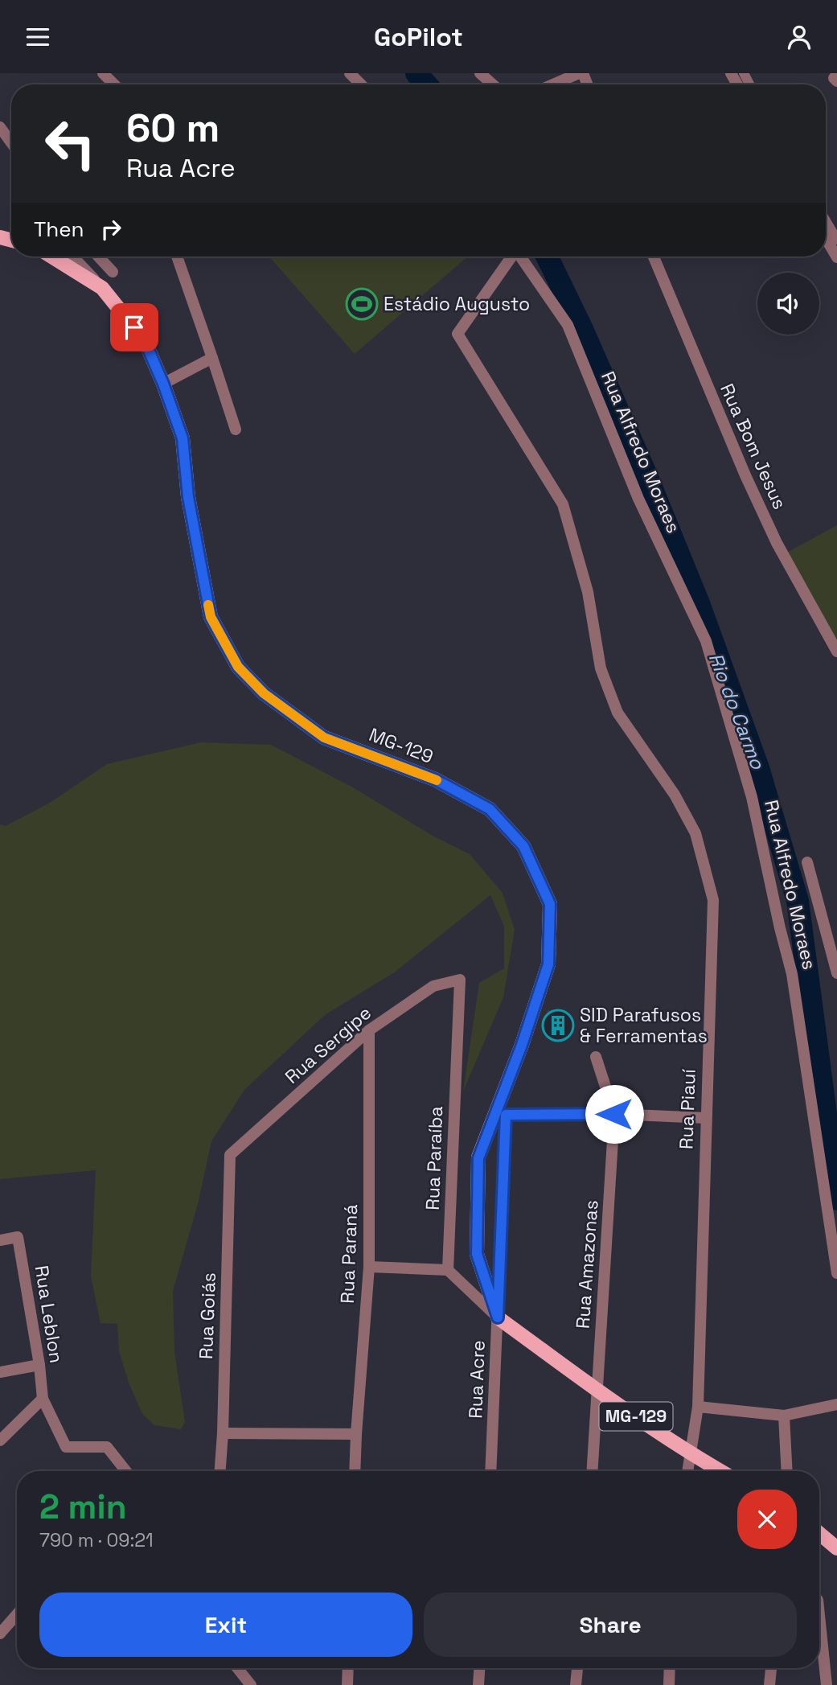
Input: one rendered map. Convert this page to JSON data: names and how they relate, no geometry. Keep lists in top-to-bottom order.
{
  "streets": {
    "main road": ["MG-129"],
    "street": [
      "Rua Bom Jesus",
      "Rua Alfredo Moraes",
      "Rua Sergipe",
      "Rua Piauí",
      "Rua Paraíba",
      "Rua Paraná",
      "Rua Amazonas",
      "Rua Leblon",
      "Rua Goiás",
      "Rua Acre"
    ]
  },
  "crossings": [
    ["MG-129", "Rua Acre"],
    ["Rua Sergipe", "Rua Paraíba"],
    ["Rua Sergipe", "Rua Paraná"],
    ["Rua Sergipe", "Rua Goiás"],
    ["Rua Amazonas", "Rua Acre"]
  ],
  "water": ["Rio do Carmo"],
  "places": {
    "sports": ["Estádio Augusto"],
    "building": ["SID Parafusos & Ferramentas"]
  },
  "page": {
    "header": "GoPilot",
    "turn": ["60 m", "Rua Acre"],
    "then": "Then",
    "heading": ["2 min", "790 m · 09:21"],
    "buttons": ["Exit", "Share"]
  }
}
